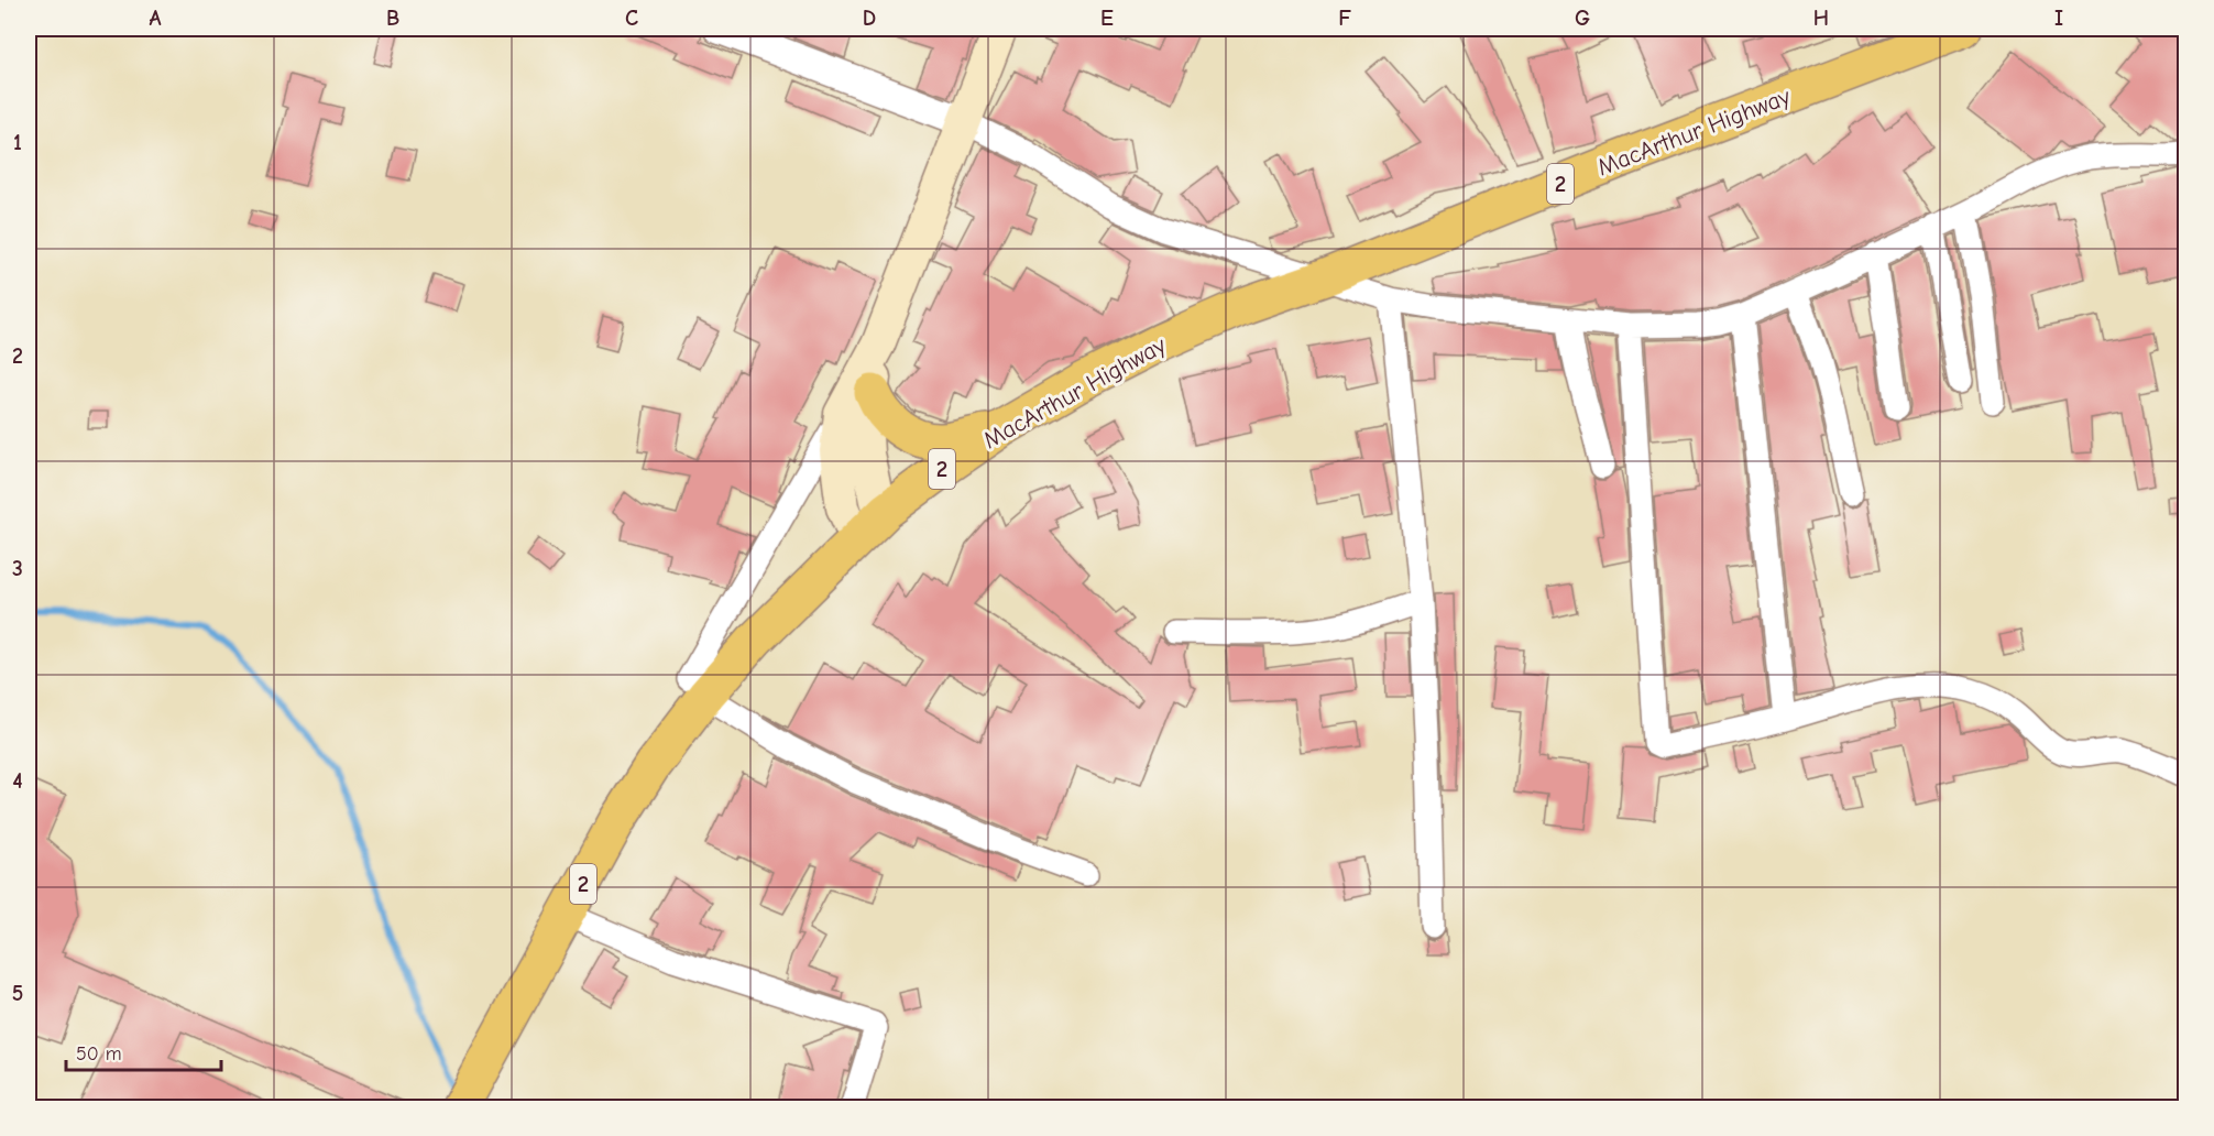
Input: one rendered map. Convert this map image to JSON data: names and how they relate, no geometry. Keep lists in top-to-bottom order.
{
  "streets": {
    "highway": ["MacArthur Highway", "2"]
  },
  "scale_bar": "50 m",
  "grid": {
    "columns": [
      "A",
      "B",
      "C",
      "D",
      "E",
      "F",
      "G",
      "H",
      "I"
    ],
    "rows": [
      "1",
      "2",
      "3",
      "4",
      "5"
    ]
  }
}
